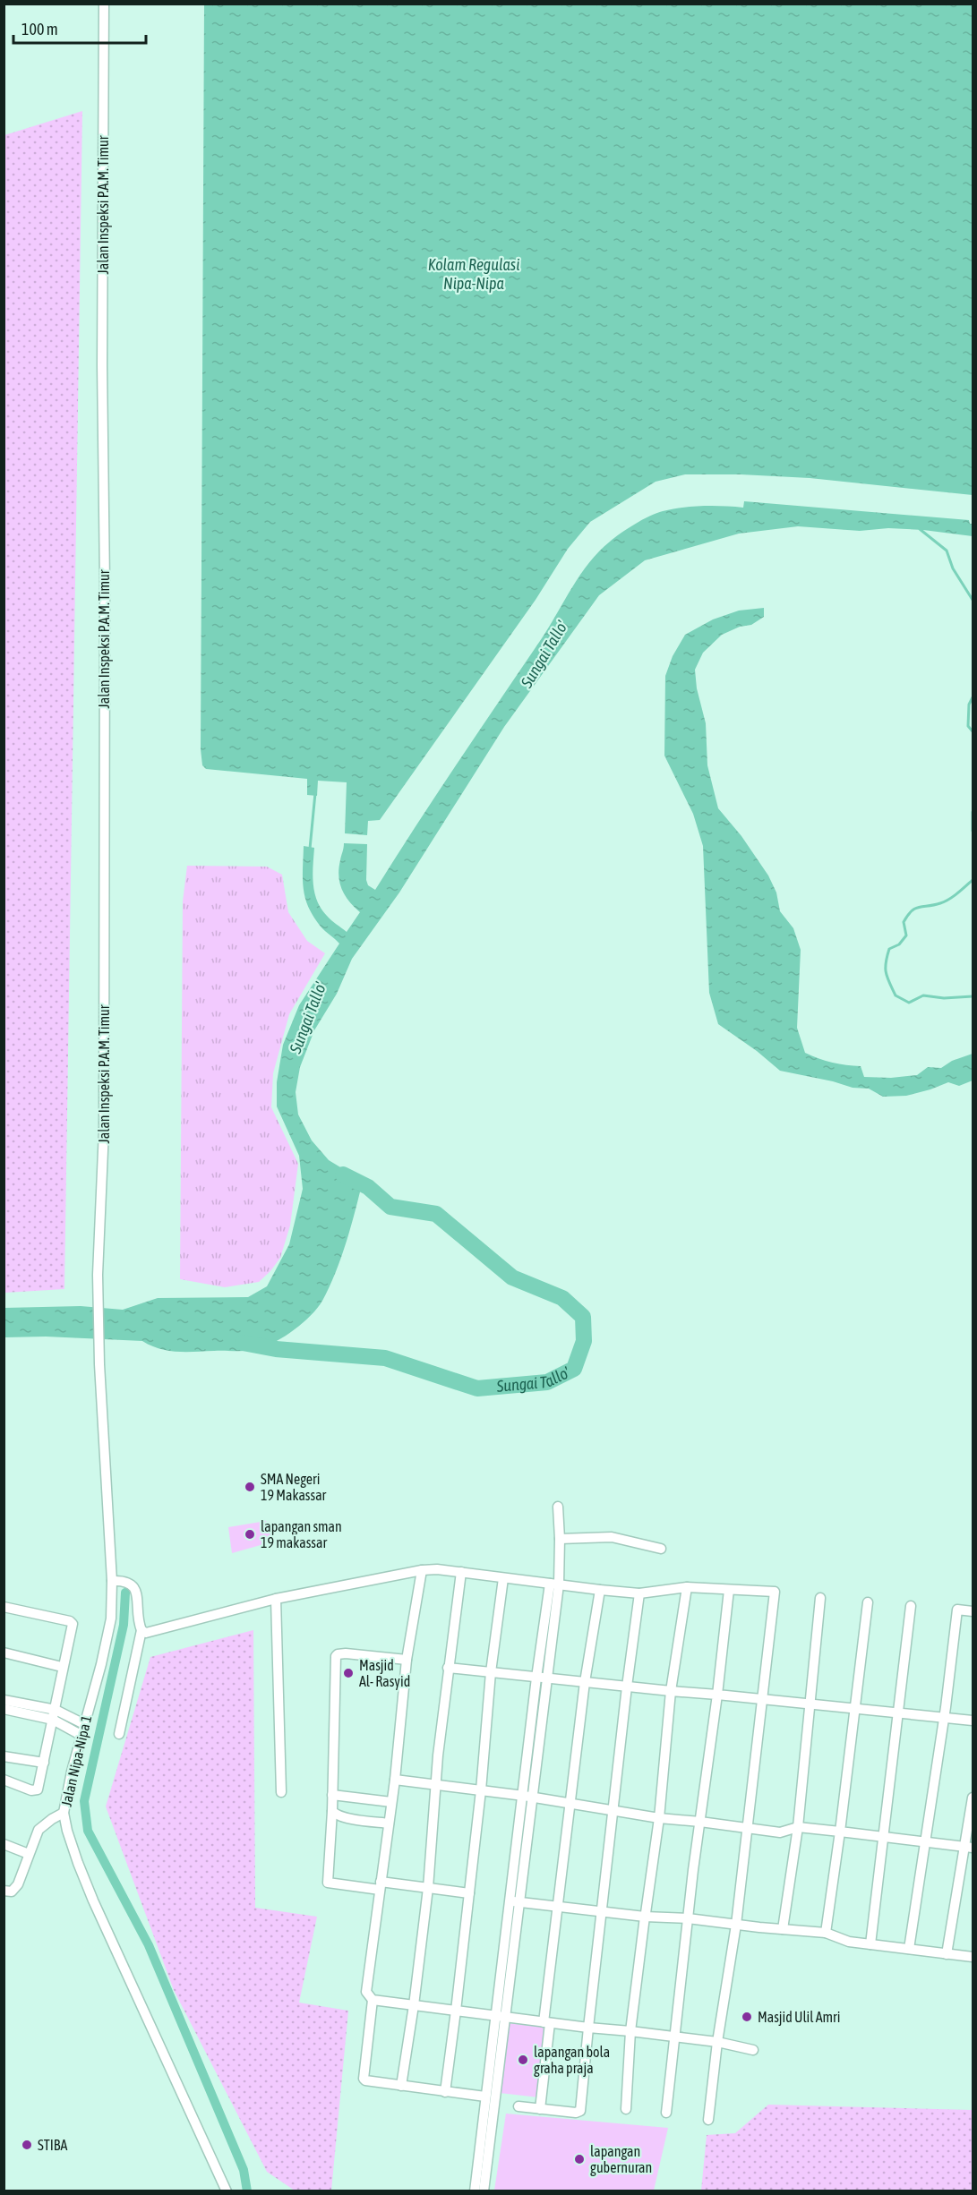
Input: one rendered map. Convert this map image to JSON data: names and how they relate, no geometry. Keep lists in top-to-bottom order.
{
  "streets": {
    "street": ["Jalan Inspeksi P.A.M. Timur", "Jalan Nipa-Nipa 1"]
  },
  "crossings": [
    ["Jalan Inspeksi P.A.M. Timur", "Jalan Nipa-Nipa 1"]
  ],
  "water": ["Kolam Regulasi Nipa-Nipa", "Sungai Tallo'"],
  "places": [
    "SMA Negeri 19 Makassar",
    "lapangan sman 19 makassar",
    "Masjid Al- Rasyid",
    "Masjid Ulil Amri",
    "lapangan bola graha praja",
    "STIBA",
    "lapangan gubernuran"
  ],
  "scale_bar": "100 m"
}
